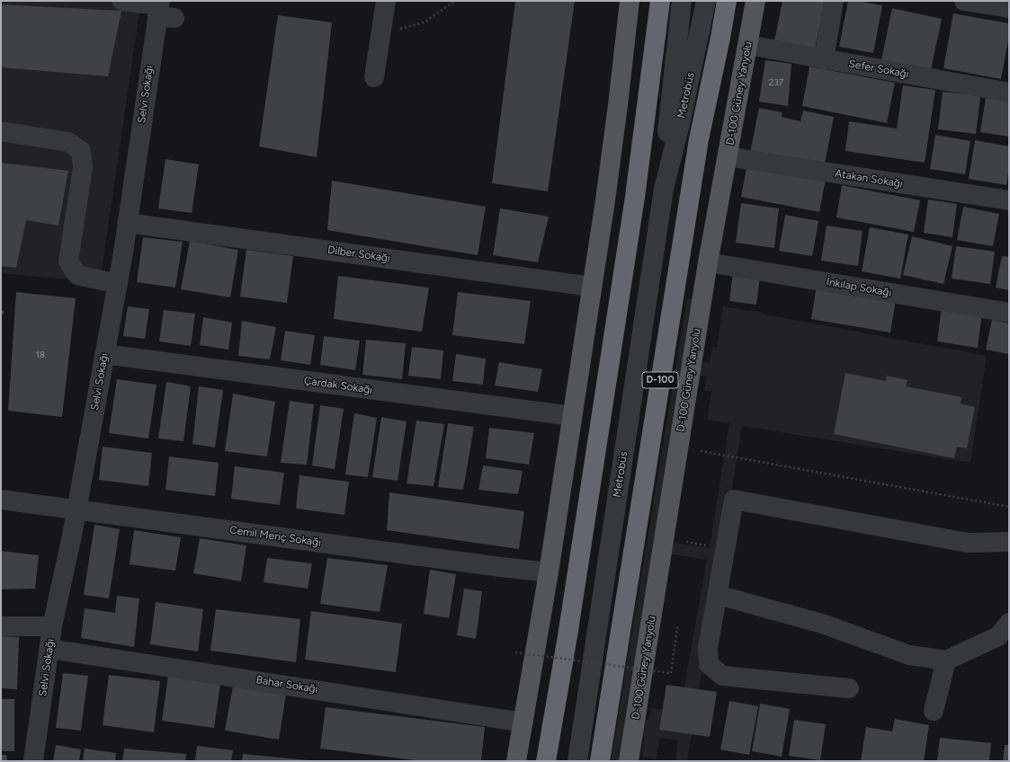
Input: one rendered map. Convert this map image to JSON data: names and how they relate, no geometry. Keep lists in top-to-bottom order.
{
  "streets": {
    "highway": ["D-100"],
    "main road": ["D-100 Güney Yanyolu"],
    "street": [
      "Sefer Sokağı",
      "Selvi Sokağı",
      "Metrobüs",
      "Atakan Sokağı",
      "Dilber Sokağı",
      "İnkılap Sokağı",
      "Çardak Sokağı",
      "Cemil Meriç Sokağı",
      "Bahar Sokağı"
    ]
  },
  "crossings": [
    ["Sefer Sokağı", "D-100 Güney Yanyolu"],
    ["D-100 Güney Yanyolu", "Atakan Sokağı"],
    ["D-100 Güney Yanyolu", "İnkılap Sokağı"],
    ["Selvi Sokağı", "Dilber Sokağı"],
    ["Selvi Sokağı", "Çardak Sokağı"],
    ["Selvi Sokağı", "Cemil Meriç Sokağı"],
    ["Selvi Sokağı", "Bahar Sokağı"]
  ],
  "house_numbers": ["237", "18"]
}
